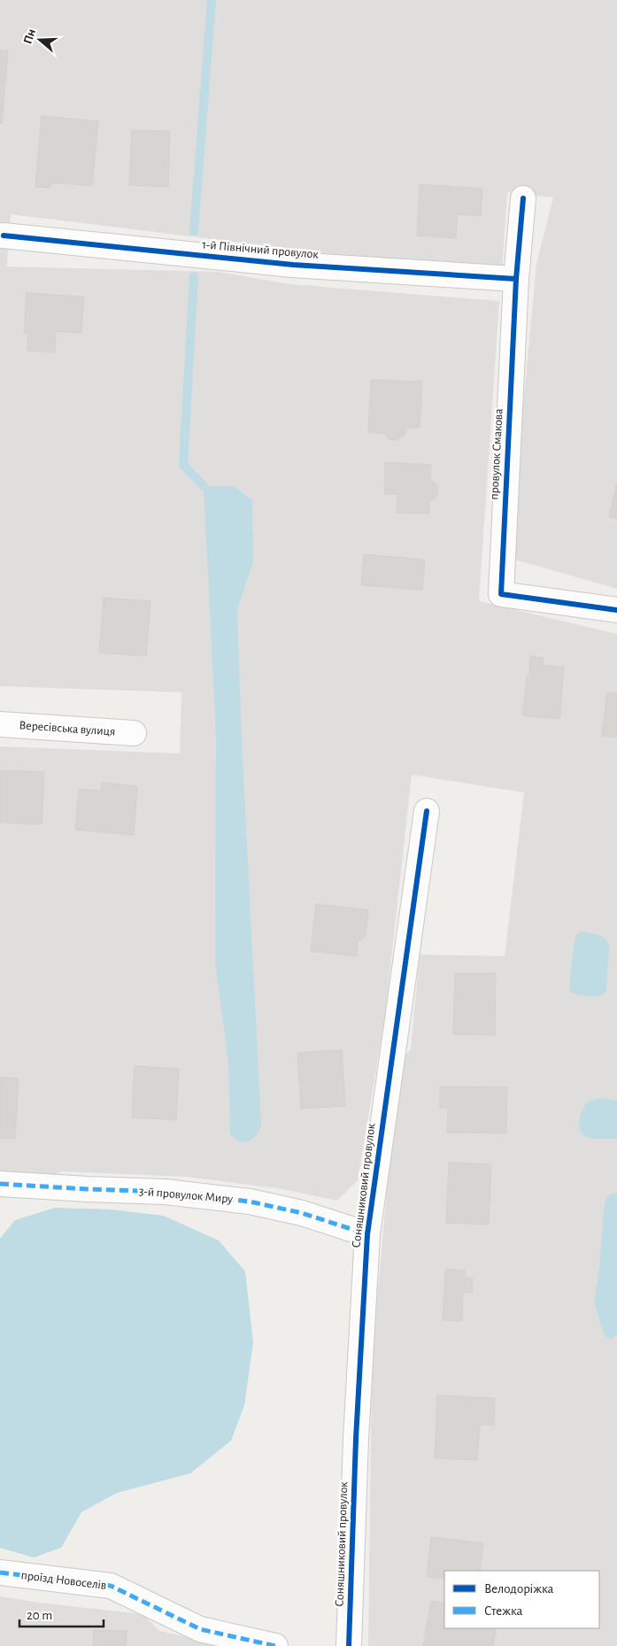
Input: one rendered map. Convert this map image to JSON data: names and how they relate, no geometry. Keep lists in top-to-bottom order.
{
  "streets": {
    "street": [
      "1-й Північний провулок",
      "провулок Смакова",
      "Вересівська вулиця",
      "Соняшниковий провулок",
      "3-й провулок Миру",
      "проїзд Новоселів"
    ]
  },
  "crossings": [
    ["1-й Північний провулок", "провулок Смакова"],
    ["Соняшниковий провулок", "3-й провулок Миру"]
  ],
  "legend": ["Велодоріжка", "Стежка"],
  "scale_bar": "20 m",
  "north": "left"
}
